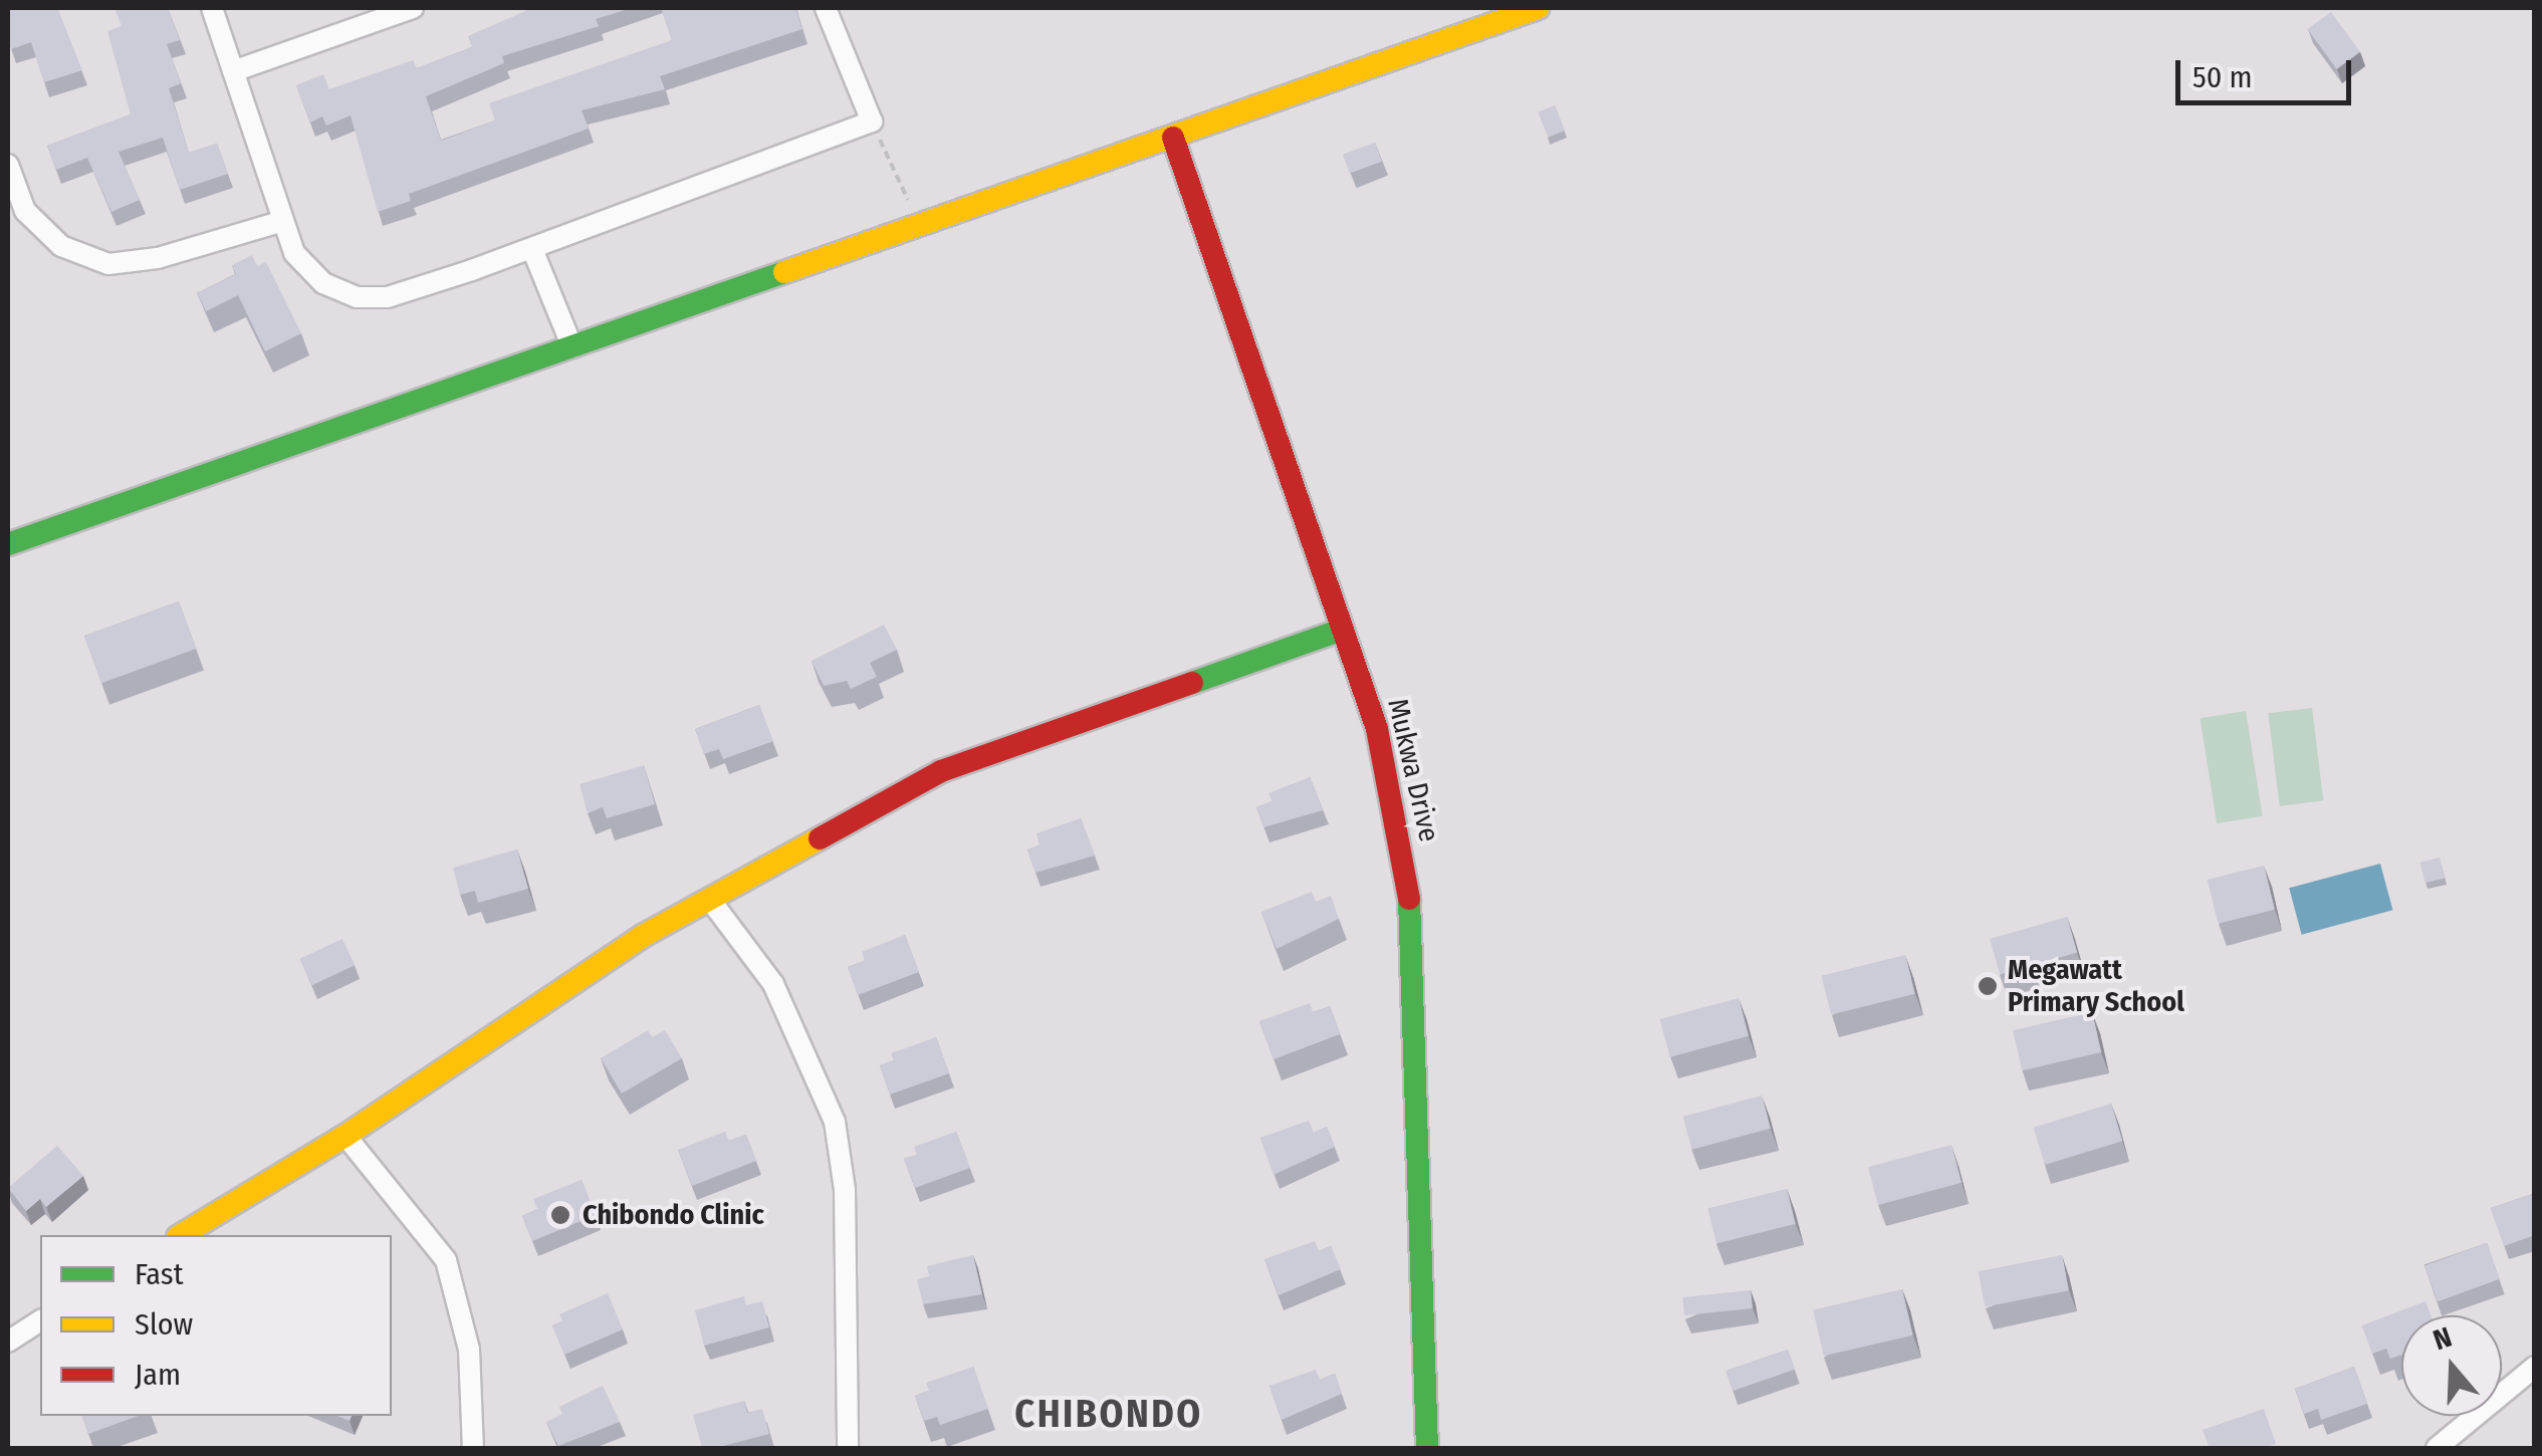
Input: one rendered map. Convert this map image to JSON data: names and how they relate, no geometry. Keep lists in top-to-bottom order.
{
  "streets": {
    "street": ["Mukwa Drive"]
  },
  "districts": ["CHIBONDO"],
  "places": ["Megawatt Primary School", "Chibondo Clinic"],
  "legend": ["Fast", "Slow", "Jam"],
  "scale_bar": "50 m",
  "north": "top"
}
